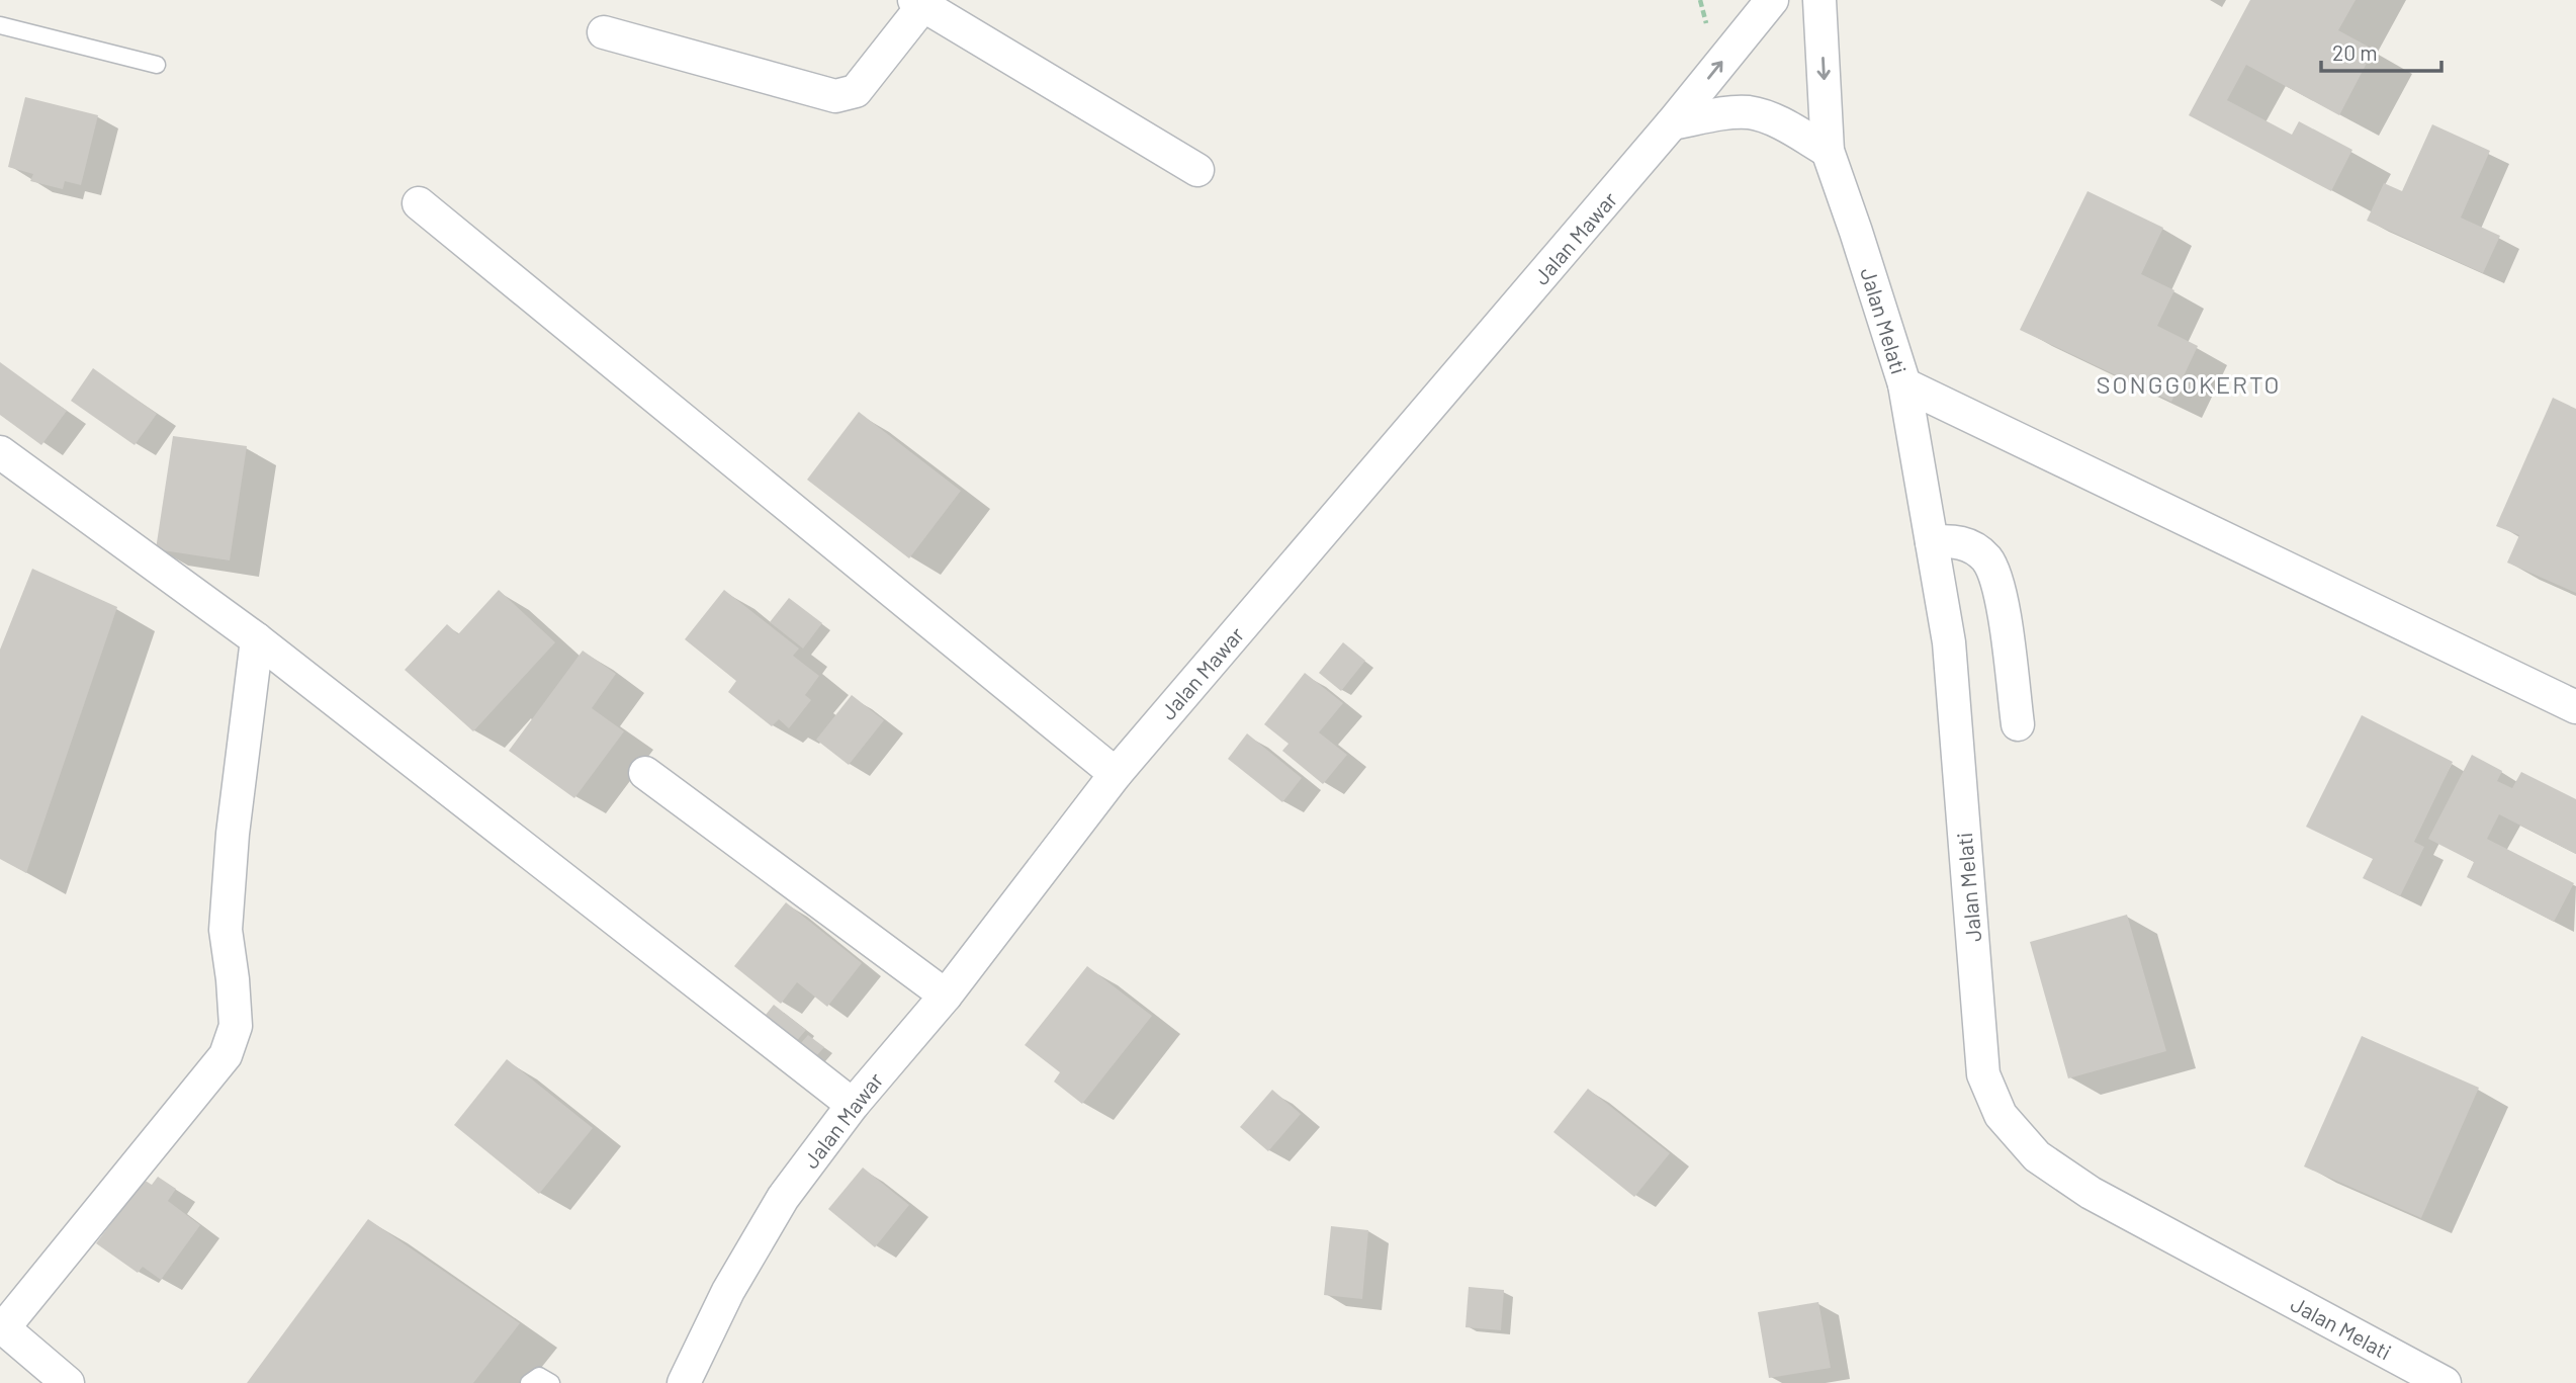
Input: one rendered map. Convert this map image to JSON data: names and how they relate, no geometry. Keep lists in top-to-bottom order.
{
  "streets": {
    "street": ["Jalan Mawar", "Jalan Melati"]
  },
  "districts": ["SONGGOKERTO"],
  "scale_bar": "20 m"
}
